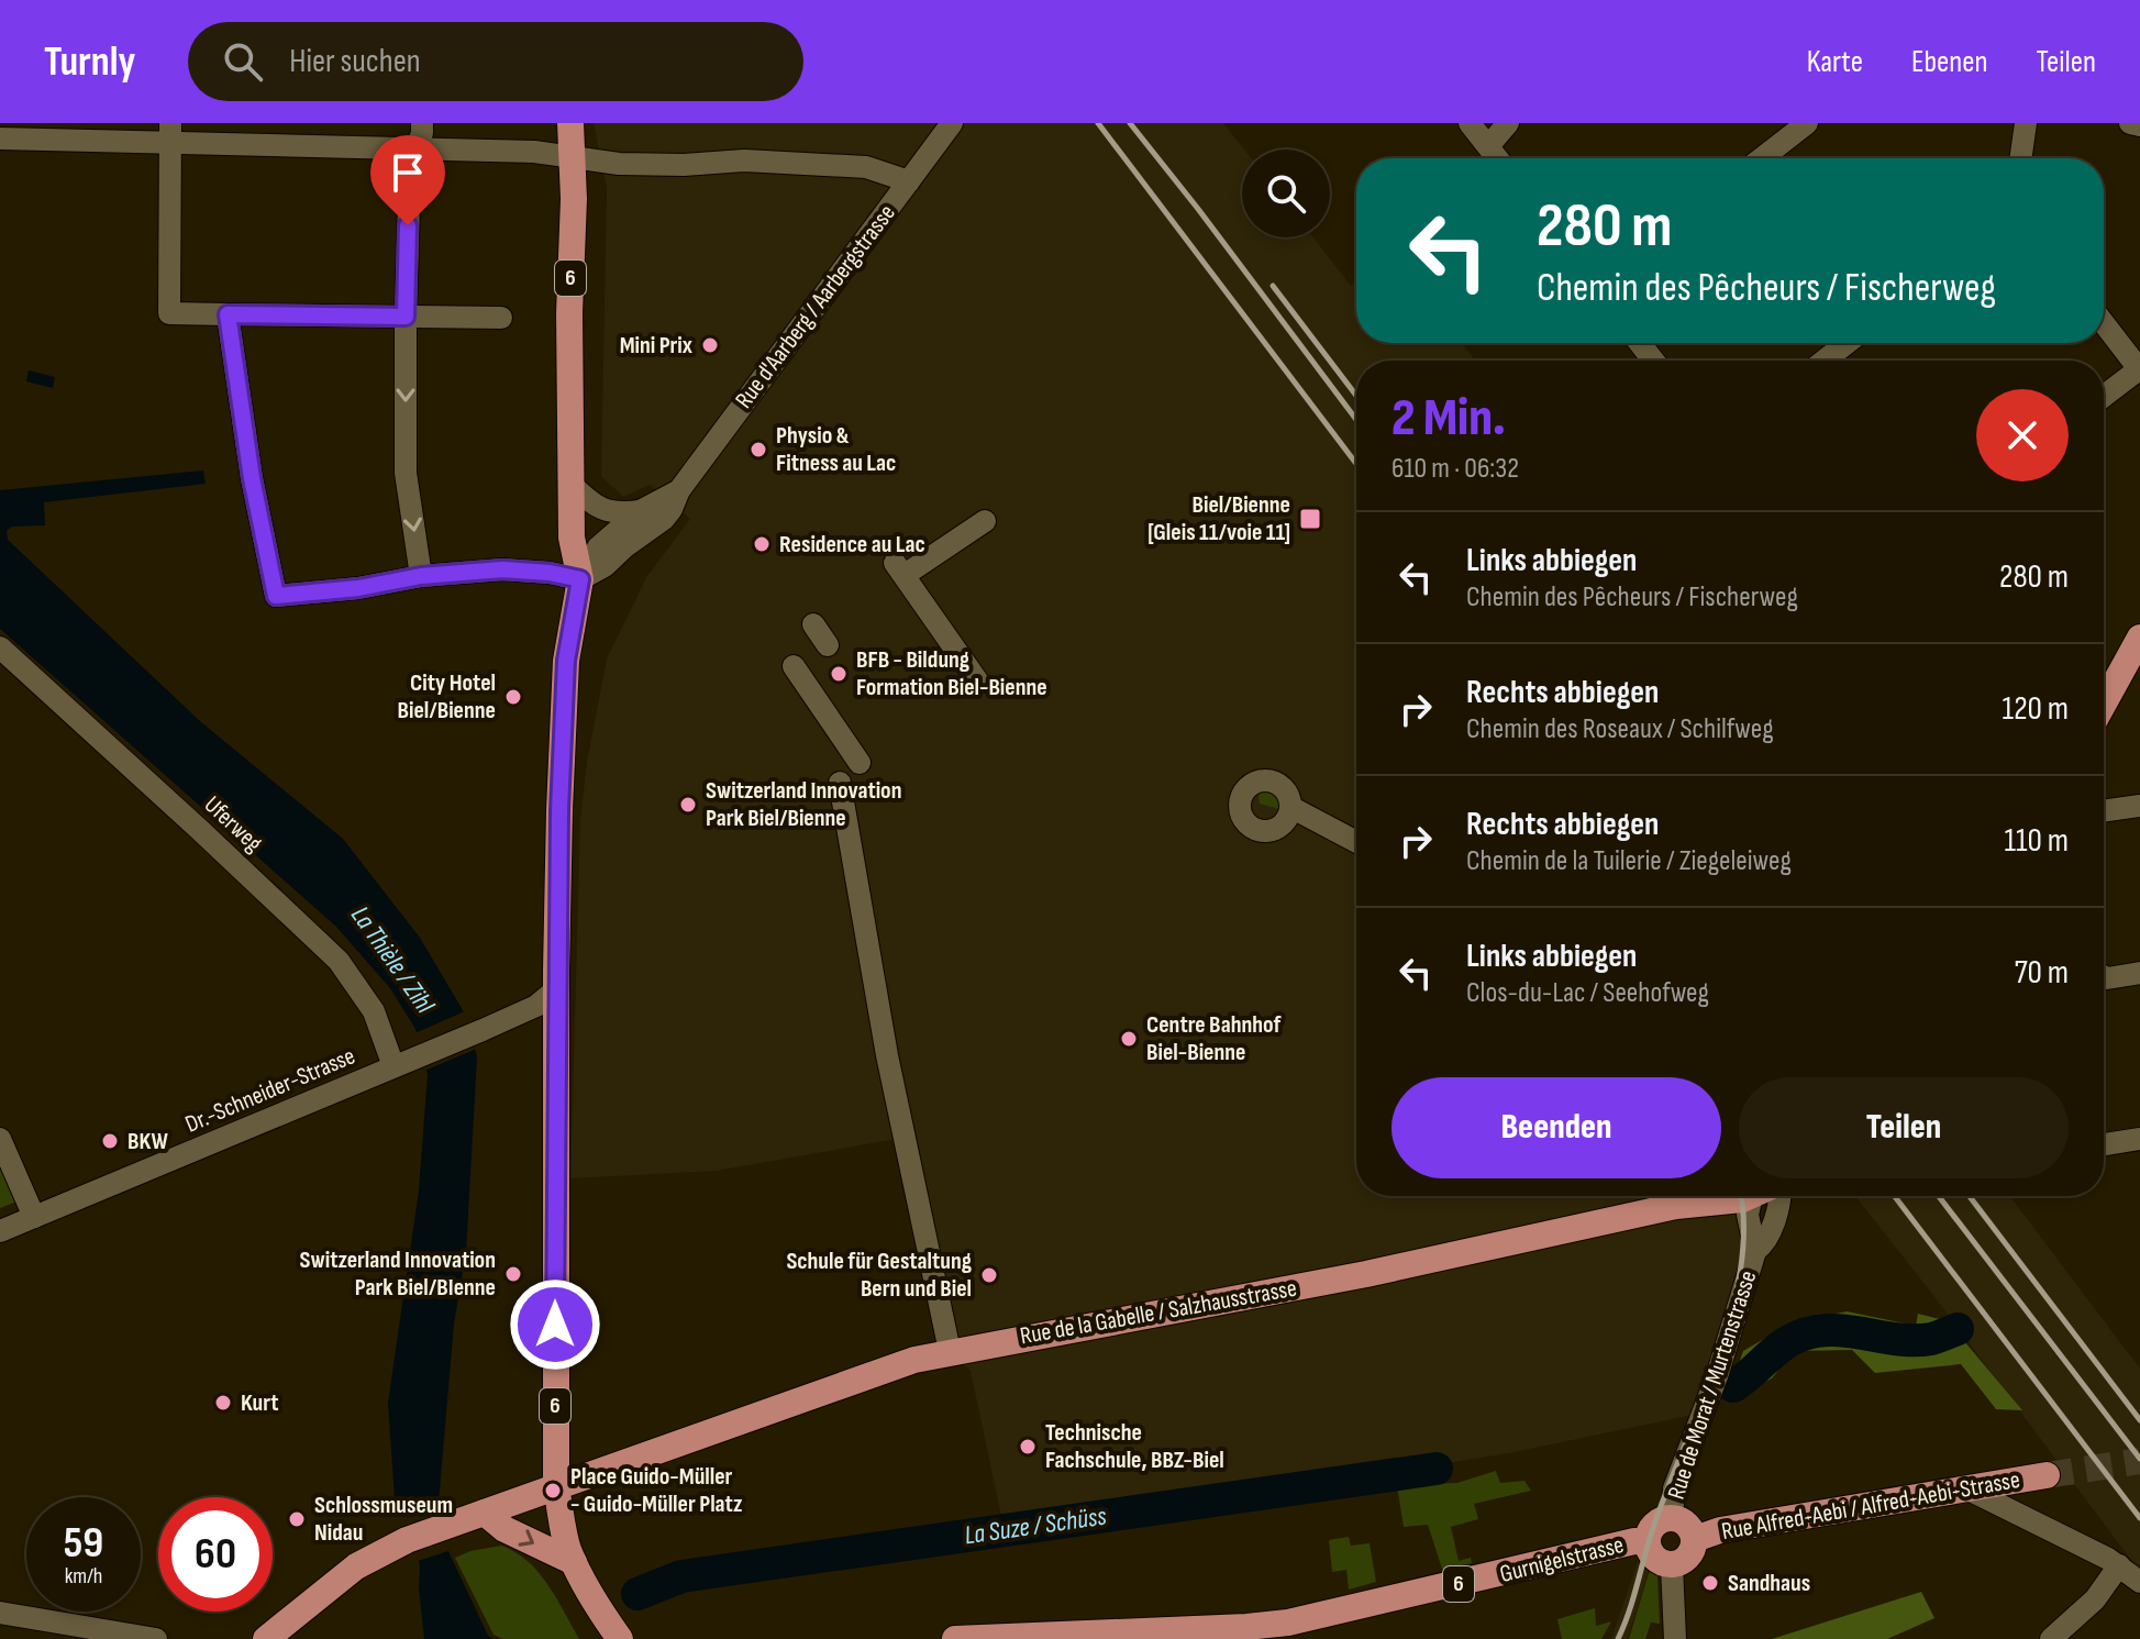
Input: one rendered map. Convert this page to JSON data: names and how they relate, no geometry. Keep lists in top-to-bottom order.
{
  "streets": {
    "main road": [
      "6",
      "Rue d'Aarberg / Aarbergstrasse",
      "Rue de la Gabelle / Salzhausstrasse",
      "Rue Alfred-Aebi / Alfred-Aebi-Strasse",
      "Gurnigelstrasse"
    ],
    "street": ["Uferweg", "Dr.-Schneider-Strasse", "Rue de Morat / Murtenstrasse"]
  },
  "crossings": [
    ["6", "Rue d'Aarberg / Aarbergstrasse"],
    ["6", "Rue de la Gabelle / Salzhausstrasse"],
    ["Rue d'Aarberg / Aarbergstrasse", "Dr.-Schneider-Strasse"],
    ["Rue d'Aarberg / Aarbergstrasse", "Rue de la Gabelle / Salzhausstrasse"],
    ["Uferweg", "Dr.-Schneider-Strasse"],
    ["Rue de Morat / Murtenstrasse", "Rue Alfred-Aebi / Alfred-Aebi-Strasse"],
    ["Rue de Morat / Murtenstrasse", "Gurnigelstrasse"],
    ["Rue Alfred-Aebi / Alfred-Aebi-Strasse", "Gurnigelstrasse"]
  ],
  "water": ["La Thièle / Zihl", "La Suze / Schüss"],
  "places": {
    "other": [
      "Mini Prix",
      "Physio & Fitness au Lac",
      "Residence au Lac",
      "BFB - Bildung Formation Biel-Bienne",
      "City Hotel Biel/Bienne",
      "Switzerland Innovation Park Biel/Bienne",
      "Centre Bahnhof Biel-Bienne",
      "BKW",
      "Switzerland Innovation Park Biel/BIenne",
      "Schule für Gestaltung Bern und Biel",
      "Kurt",
      "Technische Fachschule, BBZ-Biel",
      "Place Guido-Müller - Guido-Müller Platz",
      "Schlossmuseum Nidau",
      "Sandhaus"
    ],
    "transit": ["Biel/Bienne [Gleis 11/voie 11]"]
  },
  "page": {
    "header": "Turnly",
    "search": "Hier suchen",
    "nav": ["Karte", "Ebenen", "Teilen"],
    "turn": ["280 m", "Chemin des Pêcheurs / Fischerweg"],
    "heading": ["2 Min.", "610 m · 06:32"],
    "list": [
      {
        "name": "Links abbiegen",
        "note": "Chemin des Pêcheurs / Fischerweg",
        "value": "280 m"
      },
      {
        "name": "Rechts abbiegen",
        "note": "Chemin des Roseaux / Schilfweg",
        "value": "120 m"
      },
      {
        "name": "Rechts abbiegen",
        "note": "Chemin de la Tuilerie / Ziegeleiweg",
        "value": "110 m"
      },
      {
        "name": "Links abbiegen",
        "note": "Clos-du-Lac / Seehofweg",
        "value": "70 m"
      }
    ],
    "buttons": ["Beenden", "Teilen"],
    "speed": "59 km/h",
    "limit": "60"
  }
}
